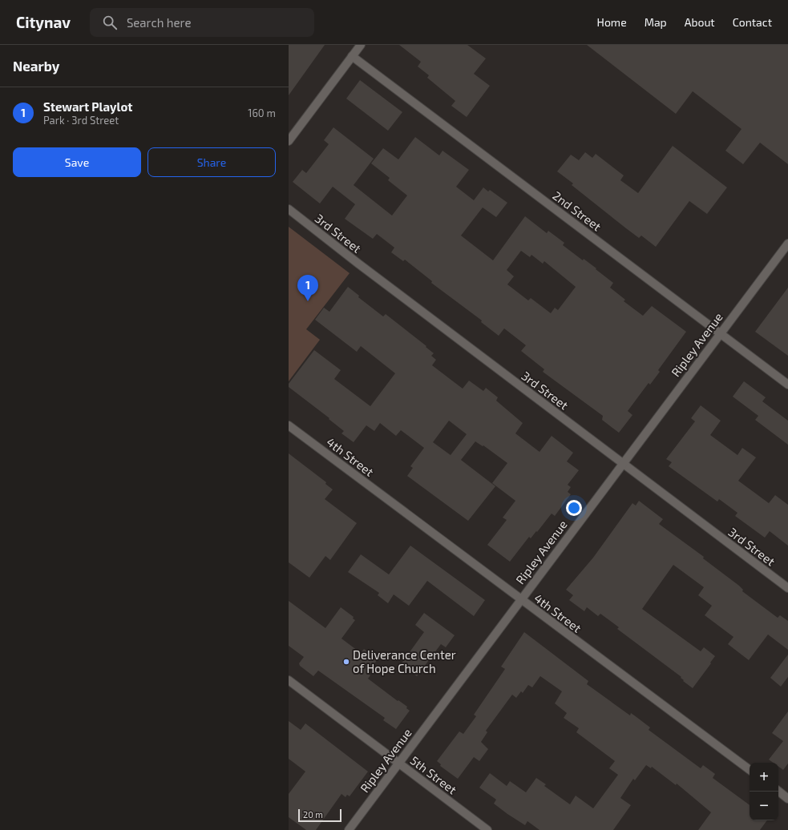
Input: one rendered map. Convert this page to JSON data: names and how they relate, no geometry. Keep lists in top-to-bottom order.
{
  "streets": {
    "street": [
      "2nd Street",
      "3rd Street",
      "Ripley Avenue",
      "4th Street",
      "5th Street"
    ]
  },
  "crossings": [
    ["2nd Street", "Ripley Avenue"],
    ["3rd Street", "Ripley Avenue"],
    ["Ripley Avenue", "4th Street"],
    ["Ripley Avenue", "5th Street"]
  ],
  "places": ["Deliverance Center of Hope Church"],
  "scale_bar": "20 m",
  "page": {
    "header": "Citynav",
    "search": "Search here",
    "nav": [
      "Home",
      "Map",
      "About",
      "Contact"
    ],
    "heading": "Nearby",
    "list": [
      {
        "mark": "1",
        "name": "Stewart Playlot",
        "note": "Park · 3rd Street",
        "value": "160 m"
      }
    ],
    "buttons": ["Save", "Share"],
    "pins": "1",
    "map_buttons": ["+", "−"],
    "scale": "20 m"
  }
}
